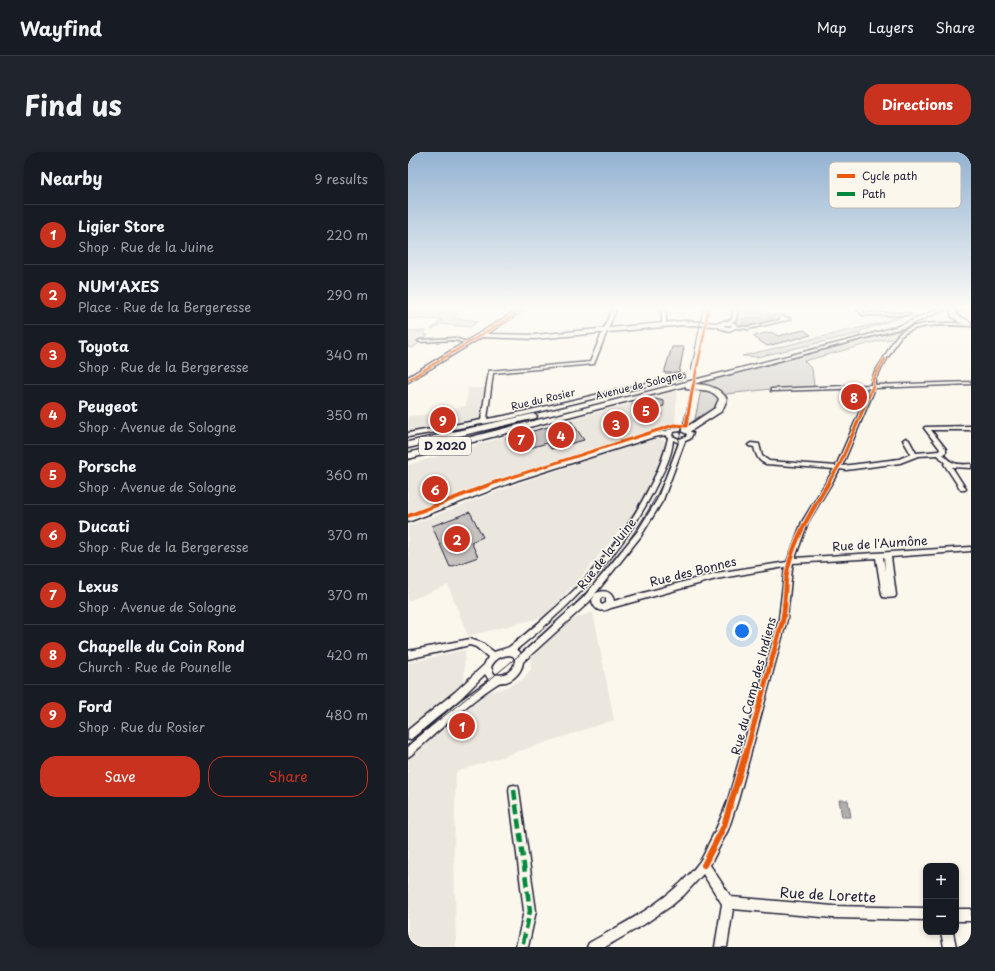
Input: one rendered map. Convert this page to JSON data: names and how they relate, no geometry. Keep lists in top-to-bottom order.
{
  "streets": {
    "main road": ["Avenue de Sologne", "D 2020"],
    "street": [
      "Rue du Rosier",
      "Rue de l'Aumône",
      "Rue de la Juine",
      "Rue des Bonnes",
      "Rue du Camp des Indiens",
      "Rue de Lorette"
    ]
  },
  "crossings": [
    ["Rue de l'Aumône", "Rue des Bonnes"],
    ["Rue de l'Aumône", "Rue du Camp des Indiens"],
    ["Rue des Bonnes", "Rue du Camp des Indiens"]
  ],
  "legend": ["Cycle path", "Path"],
  "page": {
    "header": "Wayfind",
    "nav": ["Map", "Layers", "Share"],
    "title": "Find us",
    "buttons": [
      "Directions",
      ["Save", "Share"]
    ],
    "heading": ["Nearby", "9 results"],
    "list": [
      {
        "mark": "1",
        "name": "Ligier Store",
        "note": "Shop · Rue de la Juine",
        "value": "220 m"
      },
      {
        "mark": "2",
        "name": "NUM'AXES",
        "note": "Place · Rue de la Bergeresse",
        "value": "290 m"
      },
      {
        "mark": "3",
        "name": "Toyota",
        "note": "Shop · Rue de la Bergeresse",
        "value": "340 m"
      },
      {
        "mark": "4",
        "name": "Peugeot",
        "note": "Shop · Avenue de Sologne",
        "value": "350 m"
      },
      {
        "mark": "5",
        "name": "Porsche",
        "note": "Shop · Avenue de Sologne",
        "value": "360 m"
      },
      {
        "mark": "6",
        "name": "Ducati",
        "note": "Shop · Rue de la Bergeresse",
        "value": "370 m"
      },
      {
        "mark": "7",
        "name": "Lexus",
        "note": "Shop · Avenue de Sologne",
        "value": "370 m"
      },
      {
        "mark": "8",
        "name": "Chapelle du Coin Rond",
        "note": "Church · Rue de Pounelle",
        "value": "420 m"
      },
      {
        "mark": "9",
        "name": "Ford",
        "note": "Shop · Rue du Rosier",
        "value": "480 m"
      }
    ],
    "pins": [
      "8",
      "5",
      "9",
      "3",
      "4",
      "7",
      "6",
      "2",
      "1"
    ],
    "map_buttons": ["+", "−"]
  }
}
